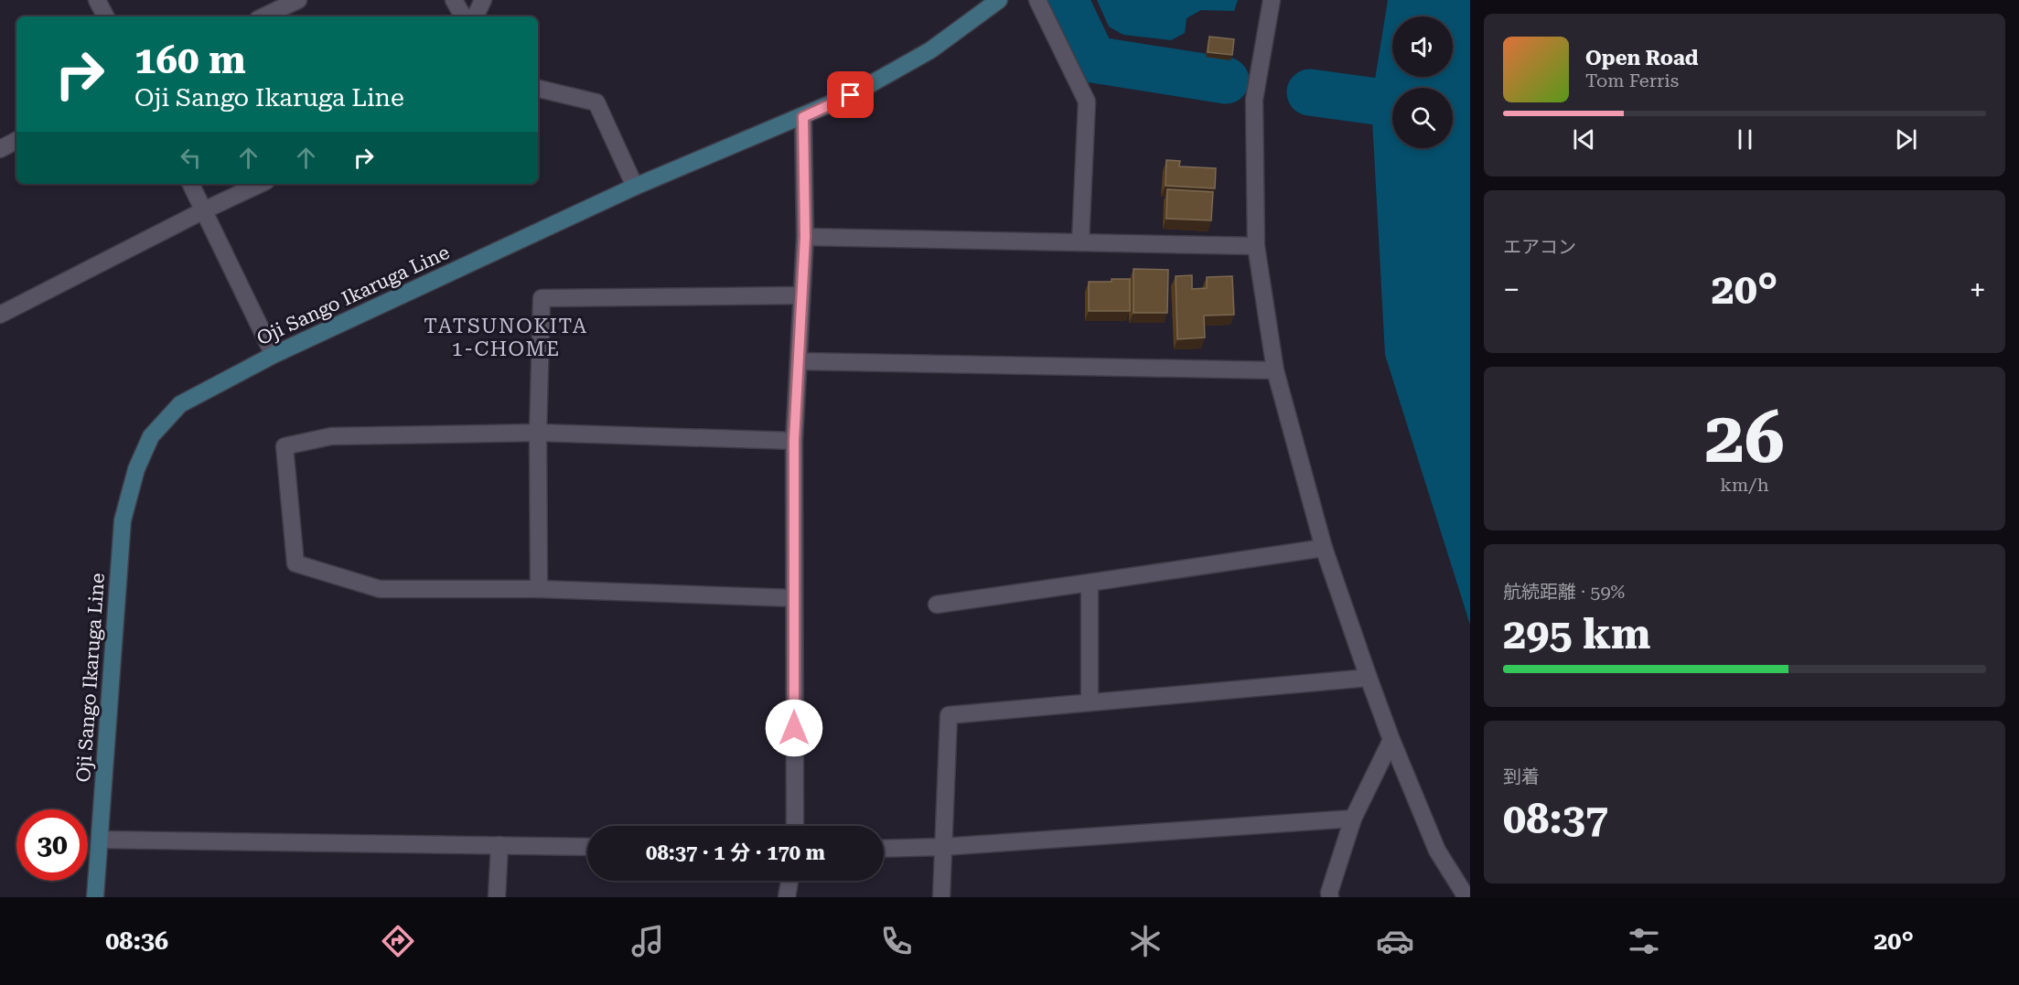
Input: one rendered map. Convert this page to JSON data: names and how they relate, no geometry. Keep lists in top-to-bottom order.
{
  "streets": {
    "main road": ["Oji Sango Ikaruga Line"]
  },
  "districts": ["TATSUNOKITA 1-CHOME"],
  "page": {
    "turn": ["160 m", "Oji Sango Ikaruga Line"],
    "song": ["Open Road", "Tom Ferris"],
    "tile": [
      "エアコン",
      ["26", "km/h"],
      ["航続距離 · 59%", "295 km"],
      ["到着", "08:37"]
    ],
    "heat": ["−", "20°", "+"],
    "limit": "30",
    "trip": "08:37 · 1 分 · 170 m",
    "tabs": ["08:36", "20°"]
  }
}
